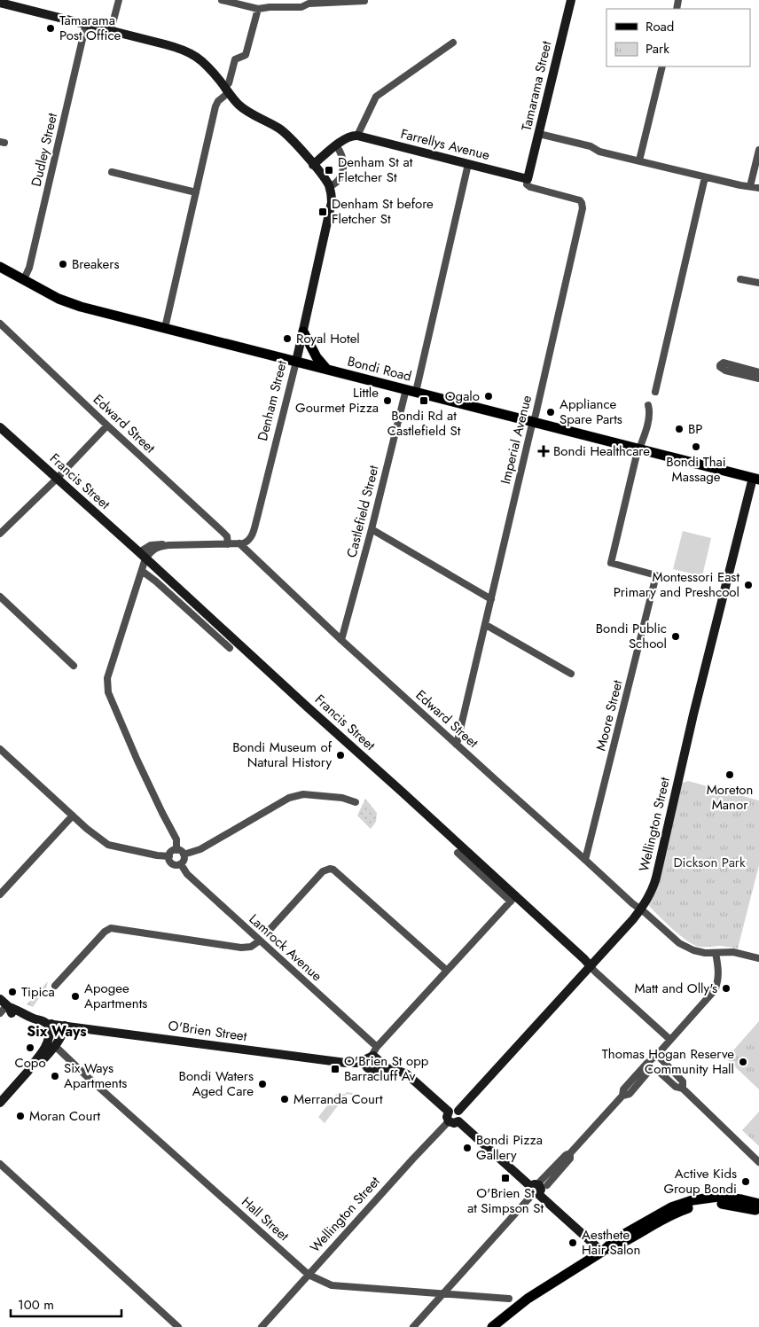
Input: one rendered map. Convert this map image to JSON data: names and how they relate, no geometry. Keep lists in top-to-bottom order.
{
  "streets": {
    "main road": ["Bondi Road"],
    "street": [
      "Tamarama Street",
      "Farrellys Avenue",
      "Dudley Street",
      "Denham Street",
      "Edward Street",
      "Imperial Avenue",
      "Francis Street",
      "Castlefield Street",
      "Moore Street",
      "Wellington Street",
      "Lamrock Avenue",
      "O'Brien Street",
      "Hall Street"
    ]
  },
  "crossings": [
    ["Tamarama Street", "Farrellys Avenue"],
    ["Tamarama Street", "Imperial Avenue"],
    ["Farrellys Avenue", "Imperial Avenue"],
    ["Farrellys Avenue", "Castlefield Street"],
    ["Dudley Street", "Bondi Road"],
    ["Bondi Road", "Denham Street"],
    ["Bondi Road", "Imperial Avenue"],
    ["Bondi Road", "Castlefield Street"],
    ["Bondi Road", "Moore Street"],
    ["Bondi Road", "Wellington Street"],
    ["Denham Street", "Edward Street"],
    ["Edward Street", "Imperial Avenue"],
    ["Edward Street", "Castlefield Street"],
    ["Edward Street", "Moore Street"],
    ["Edward Street", "Wellington Street"],
    ["Francis Street", "Wellington Street"],
    ["Wellington Street", "Hall Street"]
  ],
  "districts": ["Six Ways"],
  "parks": ["Dickson Park"],
  "places": {
    "other": [
      "Tamarama Post Office",
      "Breakers",
      "Royal Hotel",
      "Ogalo",
      "Little Gourmet Pizza",
      "Appliance Spare Parts",
      "BP",
      "Bondi Thai Massage",
      "Montessori East Primary and Preshcool",
      "Bondi Public School",
      "Bondi Museum of Natural History",
      "Moreton Manor",
      "Matt and Olly's",
      "Tipica",
      "Apogee Apartments",
      "Copo",
      "Thomas Hogan Reserve Community Hall",
      "Six Ways Apartments",
      "Bondi Waters Aged Care",
      "Merranda Court",
      "Moran Court",
      "Bondi Pizza Gallery",
      "Active Kids Group Bondi",
      "Aesthete Hair Salon"
    ],
    "transit": [
      "Denham St at Fletcher St",
      "Denham St before Fletcher St",
      "Bondi Rd at Castlefield St",
      "O'Brien St opp Barracluff Av",
      "O'Brien St at Simpson St"
    ],
    "health": ["Bondi Healthcare"]
  },
  "legend": ["Road", "Park"],
  "scale_bar": "100 m"
}
